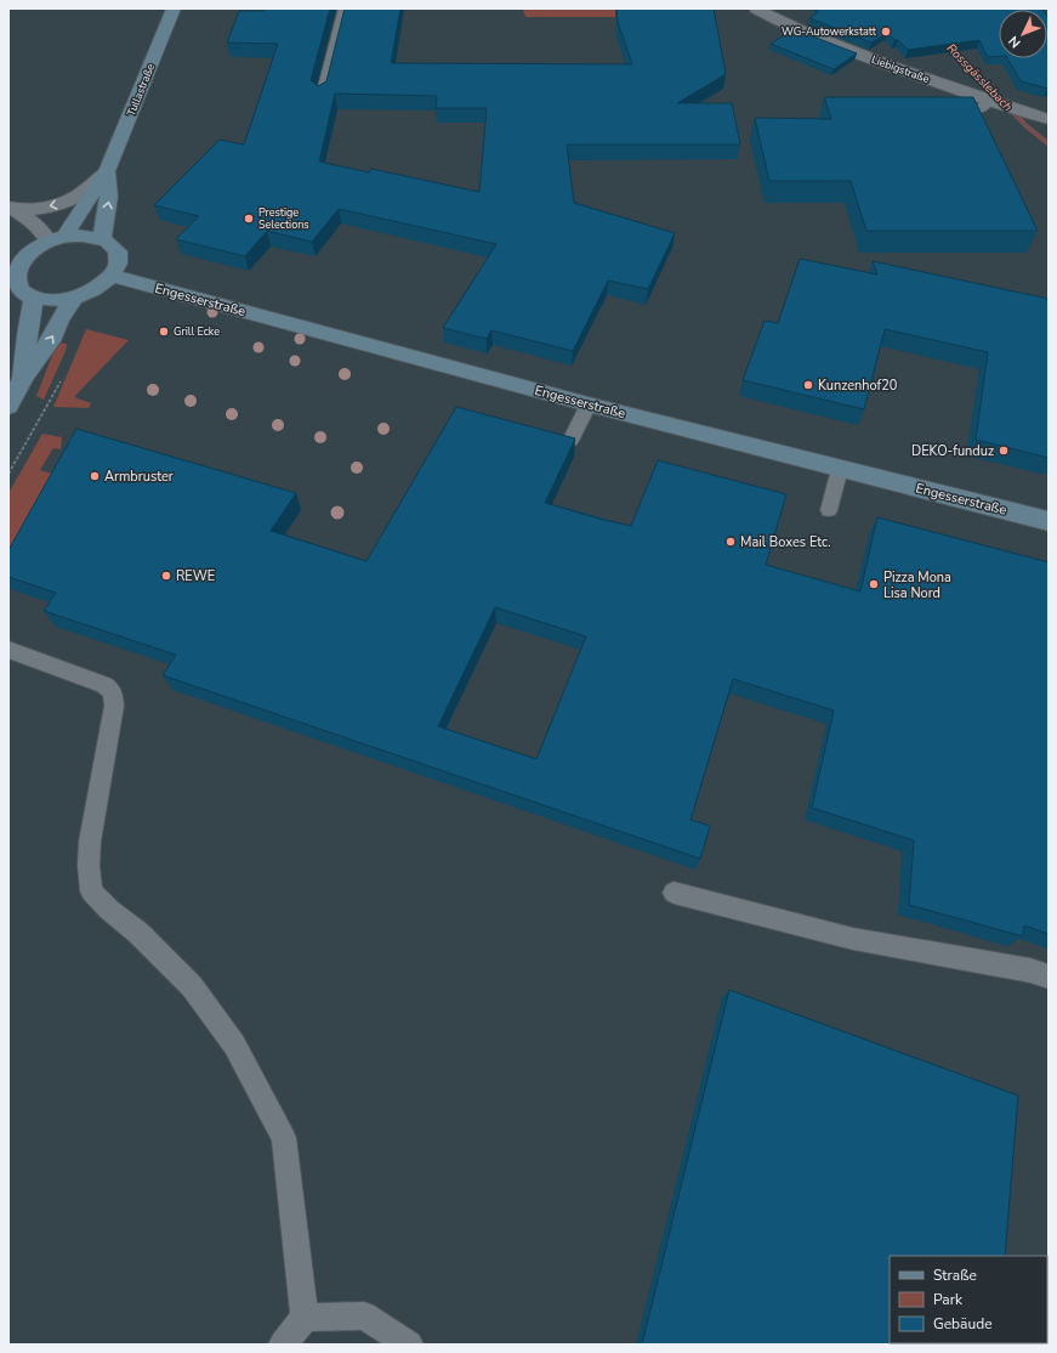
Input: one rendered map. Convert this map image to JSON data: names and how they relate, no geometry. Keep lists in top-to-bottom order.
{
  "streets": {
    "street": ["Liebigstraße", "Tullastraße", "Engesserstraße"]
  },
  "crossings": [
    ["Tullastraße", "Engesserstraße"]
  ],
  "water": ["Rossgässlebach"],
  "places": [
    "WG-Autowerkstatt",
    "Prestige Selections",
    "Grill Ecke",
    "Kunzenhof20",
    "DEKO-funduz",
    "Armbruster",
    "Mail Boxes Etc.",
    "REWE",
    "Pizza Mona Lisa Nord"
  ],
  "legend": ["Straße", "Park", "Gebäude"],
  "north": "bottom left"
}
